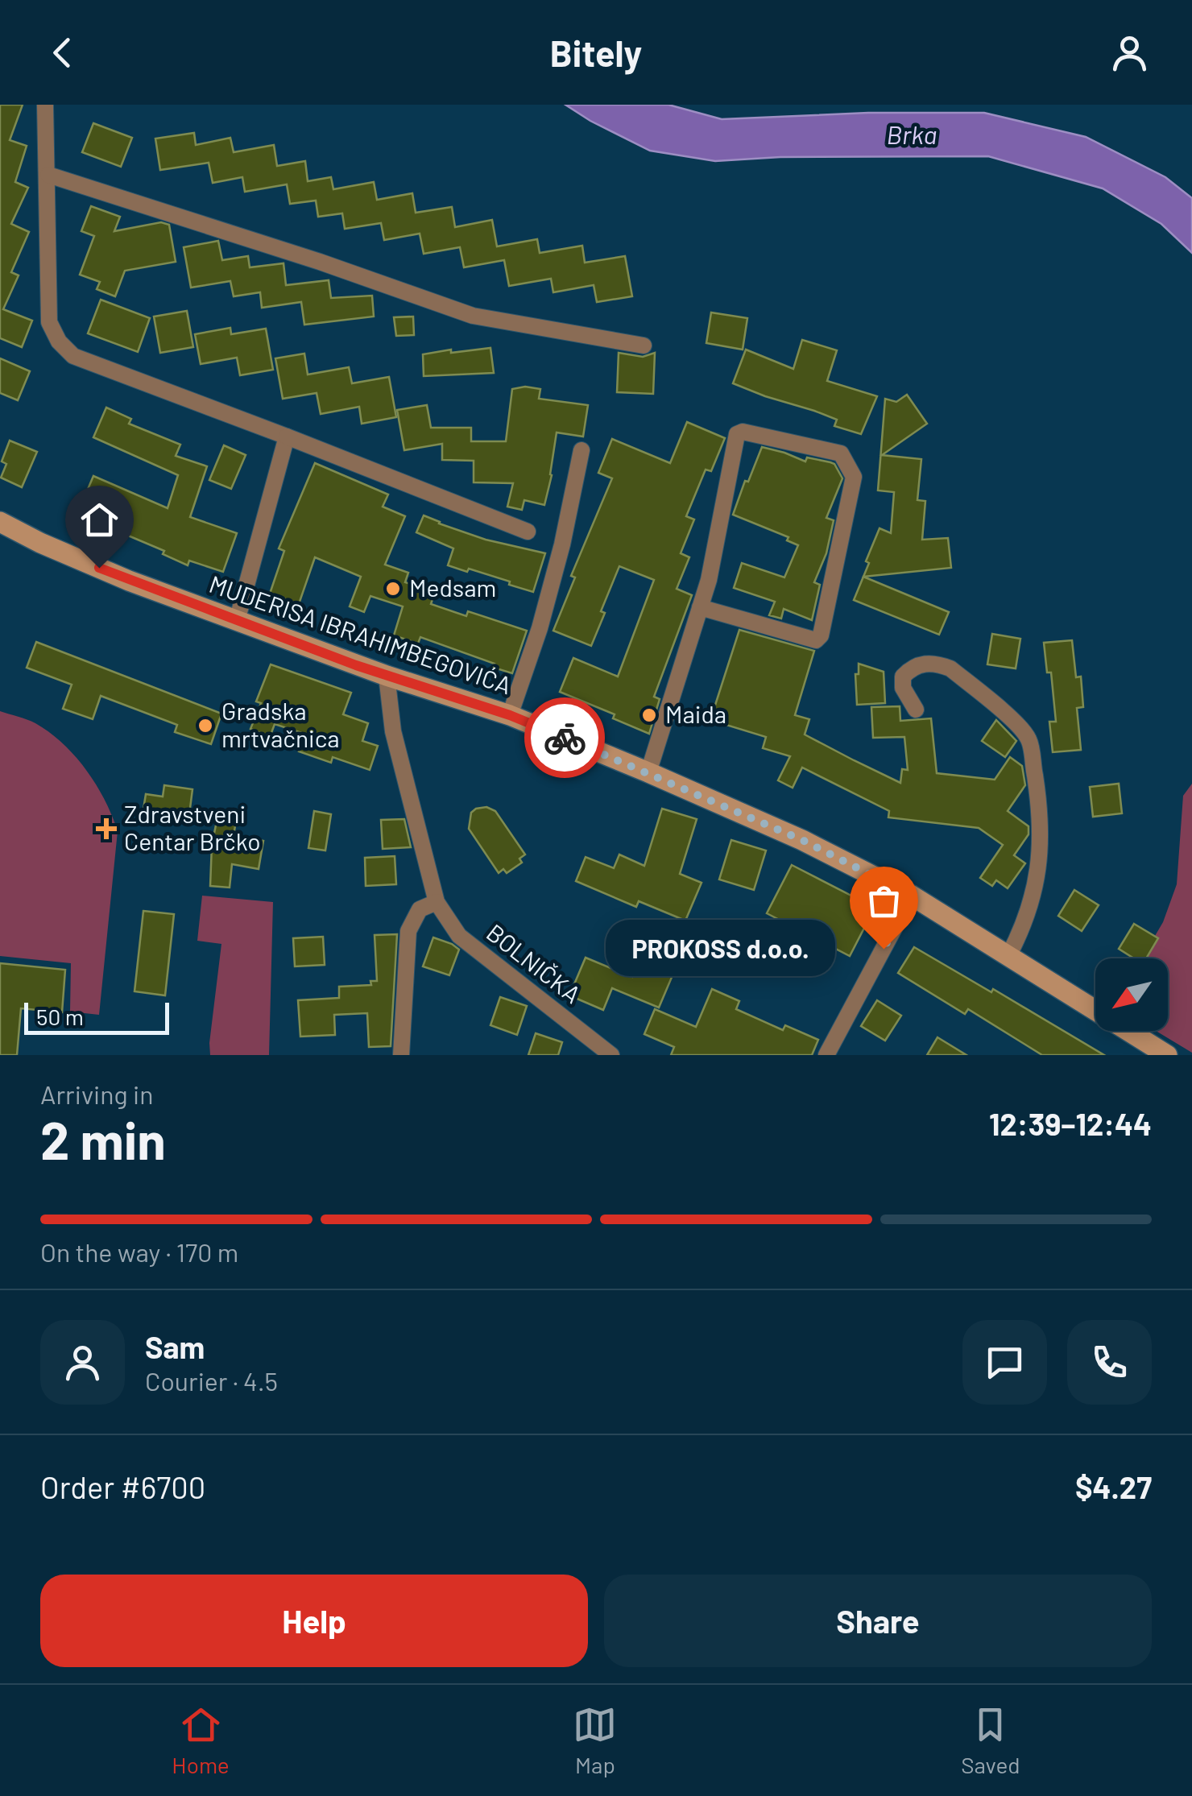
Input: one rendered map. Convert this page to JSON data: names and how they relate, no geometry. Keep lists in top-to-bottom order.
{
  "streets": {
    "main road": ["MUDERISA IBRAHIMBEGOVIĆA"],
    "street": ["BOLNIČKA"]
  },
  "crossings": [
    ["MUDERISA IBRAHIMBEGOVIĆA", "BOLNIČKA"]
  ],
  "water": ["Brka"],
  "places": {
    "other": [
      "Medsam",
      "Maida",
      "Gradska mrtvačnica",
      "PROKOSS d.o.o."
    ],
    "health": ["Zdravstveni Centar Brčko"]
  },
  "scale_bar": "50 m",
  "north": "bottom left",
  "page": {
    "header": "Bitely",
    "bubble": "PROKOSS d.o.o.",
    "scale": "50 m",
    "heading": ["2 min", "Arriving in", "12:39–12:44"],
    "panel": [
      "Sam",
      "Courier · 4.5",
      "Order #6700",
      "$4.27"
    ],
    "bar": "On the way · 170 m",
    "buttons": ["Help", "Share"],
    "tabs": ["Home", "Map", "Saved"]
  }
}
